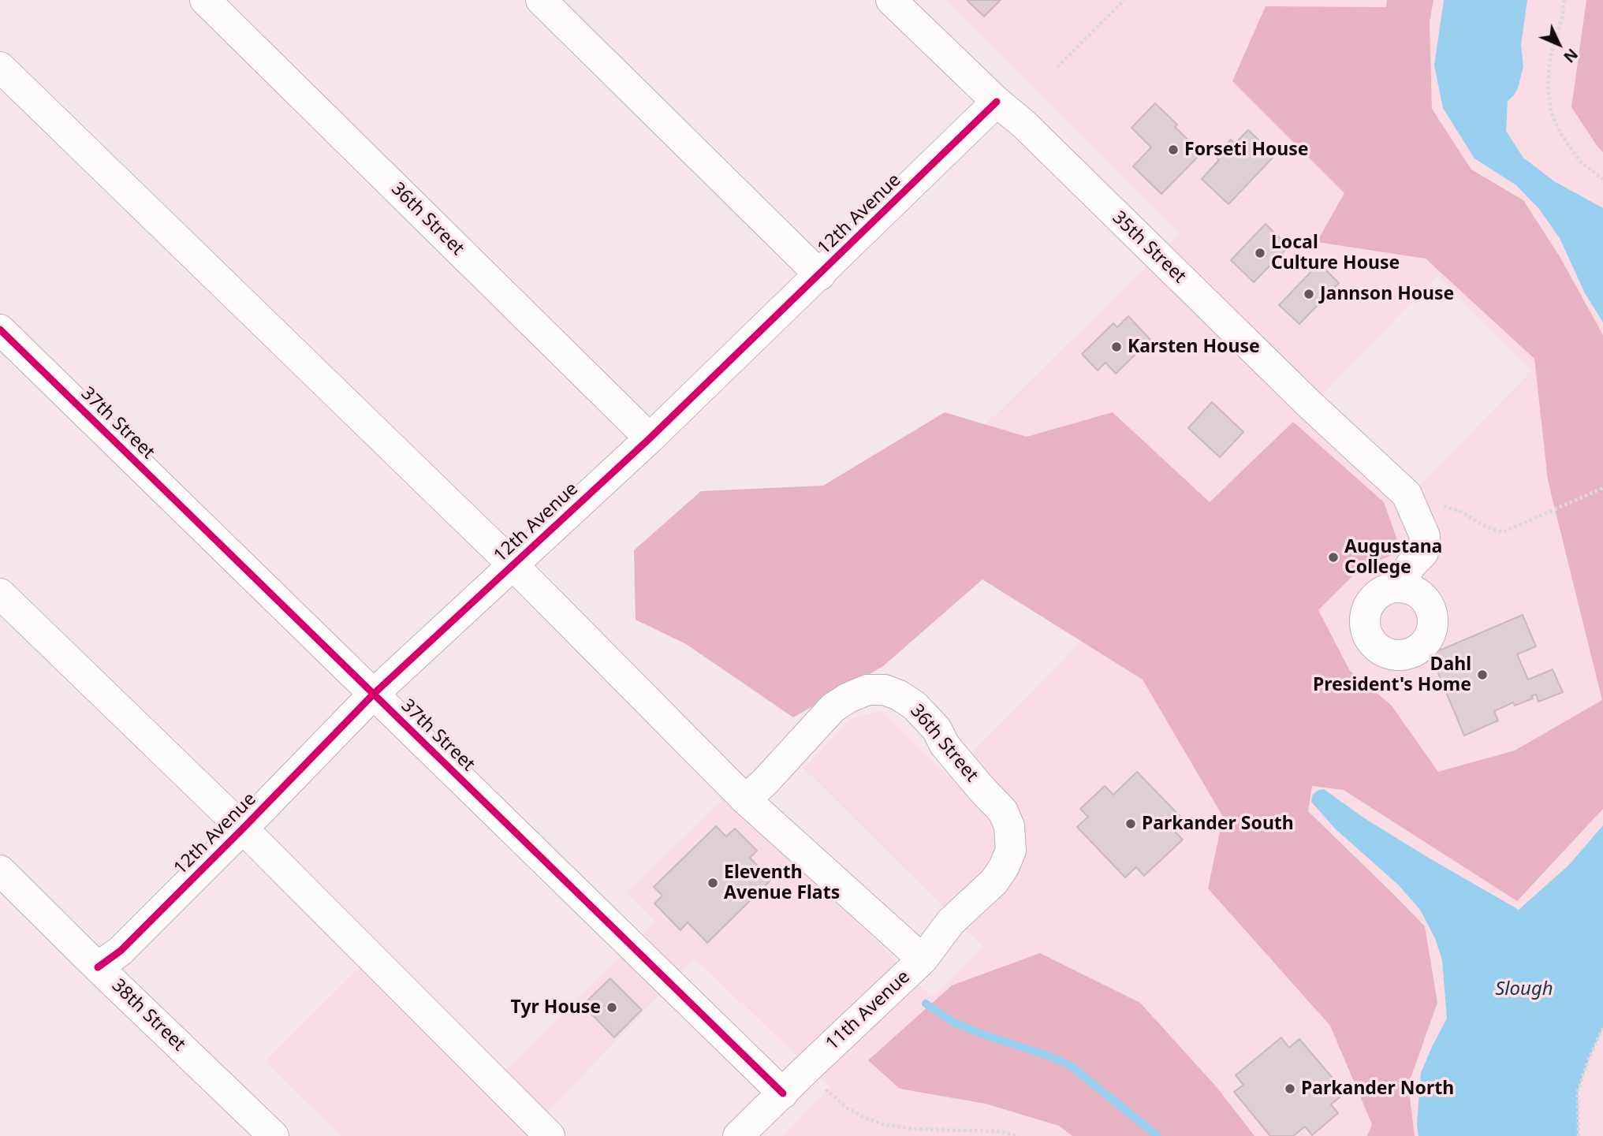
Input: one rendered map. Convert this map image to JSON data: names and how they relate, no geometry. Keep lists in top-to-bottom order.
{
  "streets": {
    "street": [
      "12th Avenue",
      "36th Street",
      "35th Street",
      "37th Street",
      "11th Avenue",
      "38th Street"
    ]
  },
  "crossings": [
    ["12th Avenue", "36th Street"],
    ["12th Avenue", "35th Street"],
    ["12th Avenue", "37th Street"],
    ["12th Avenue", "38th Street"],
    ["36th Street", "11th Avenue"],
    ["37th Street", "11th Avenue"]
  ],
  "water": ["Slough"],
  "places": [
    "Forseti House",
    "Local Culture House",
    "Jannson House",
    "Karsten House",
    "Augustana College",
    "Dahl President's Home",
    "Parkander South",
    "Eleventh Avenue Flats",
    "Tyr House",
    "Parkander North"
  ],
  "north": "bottom right"
}
